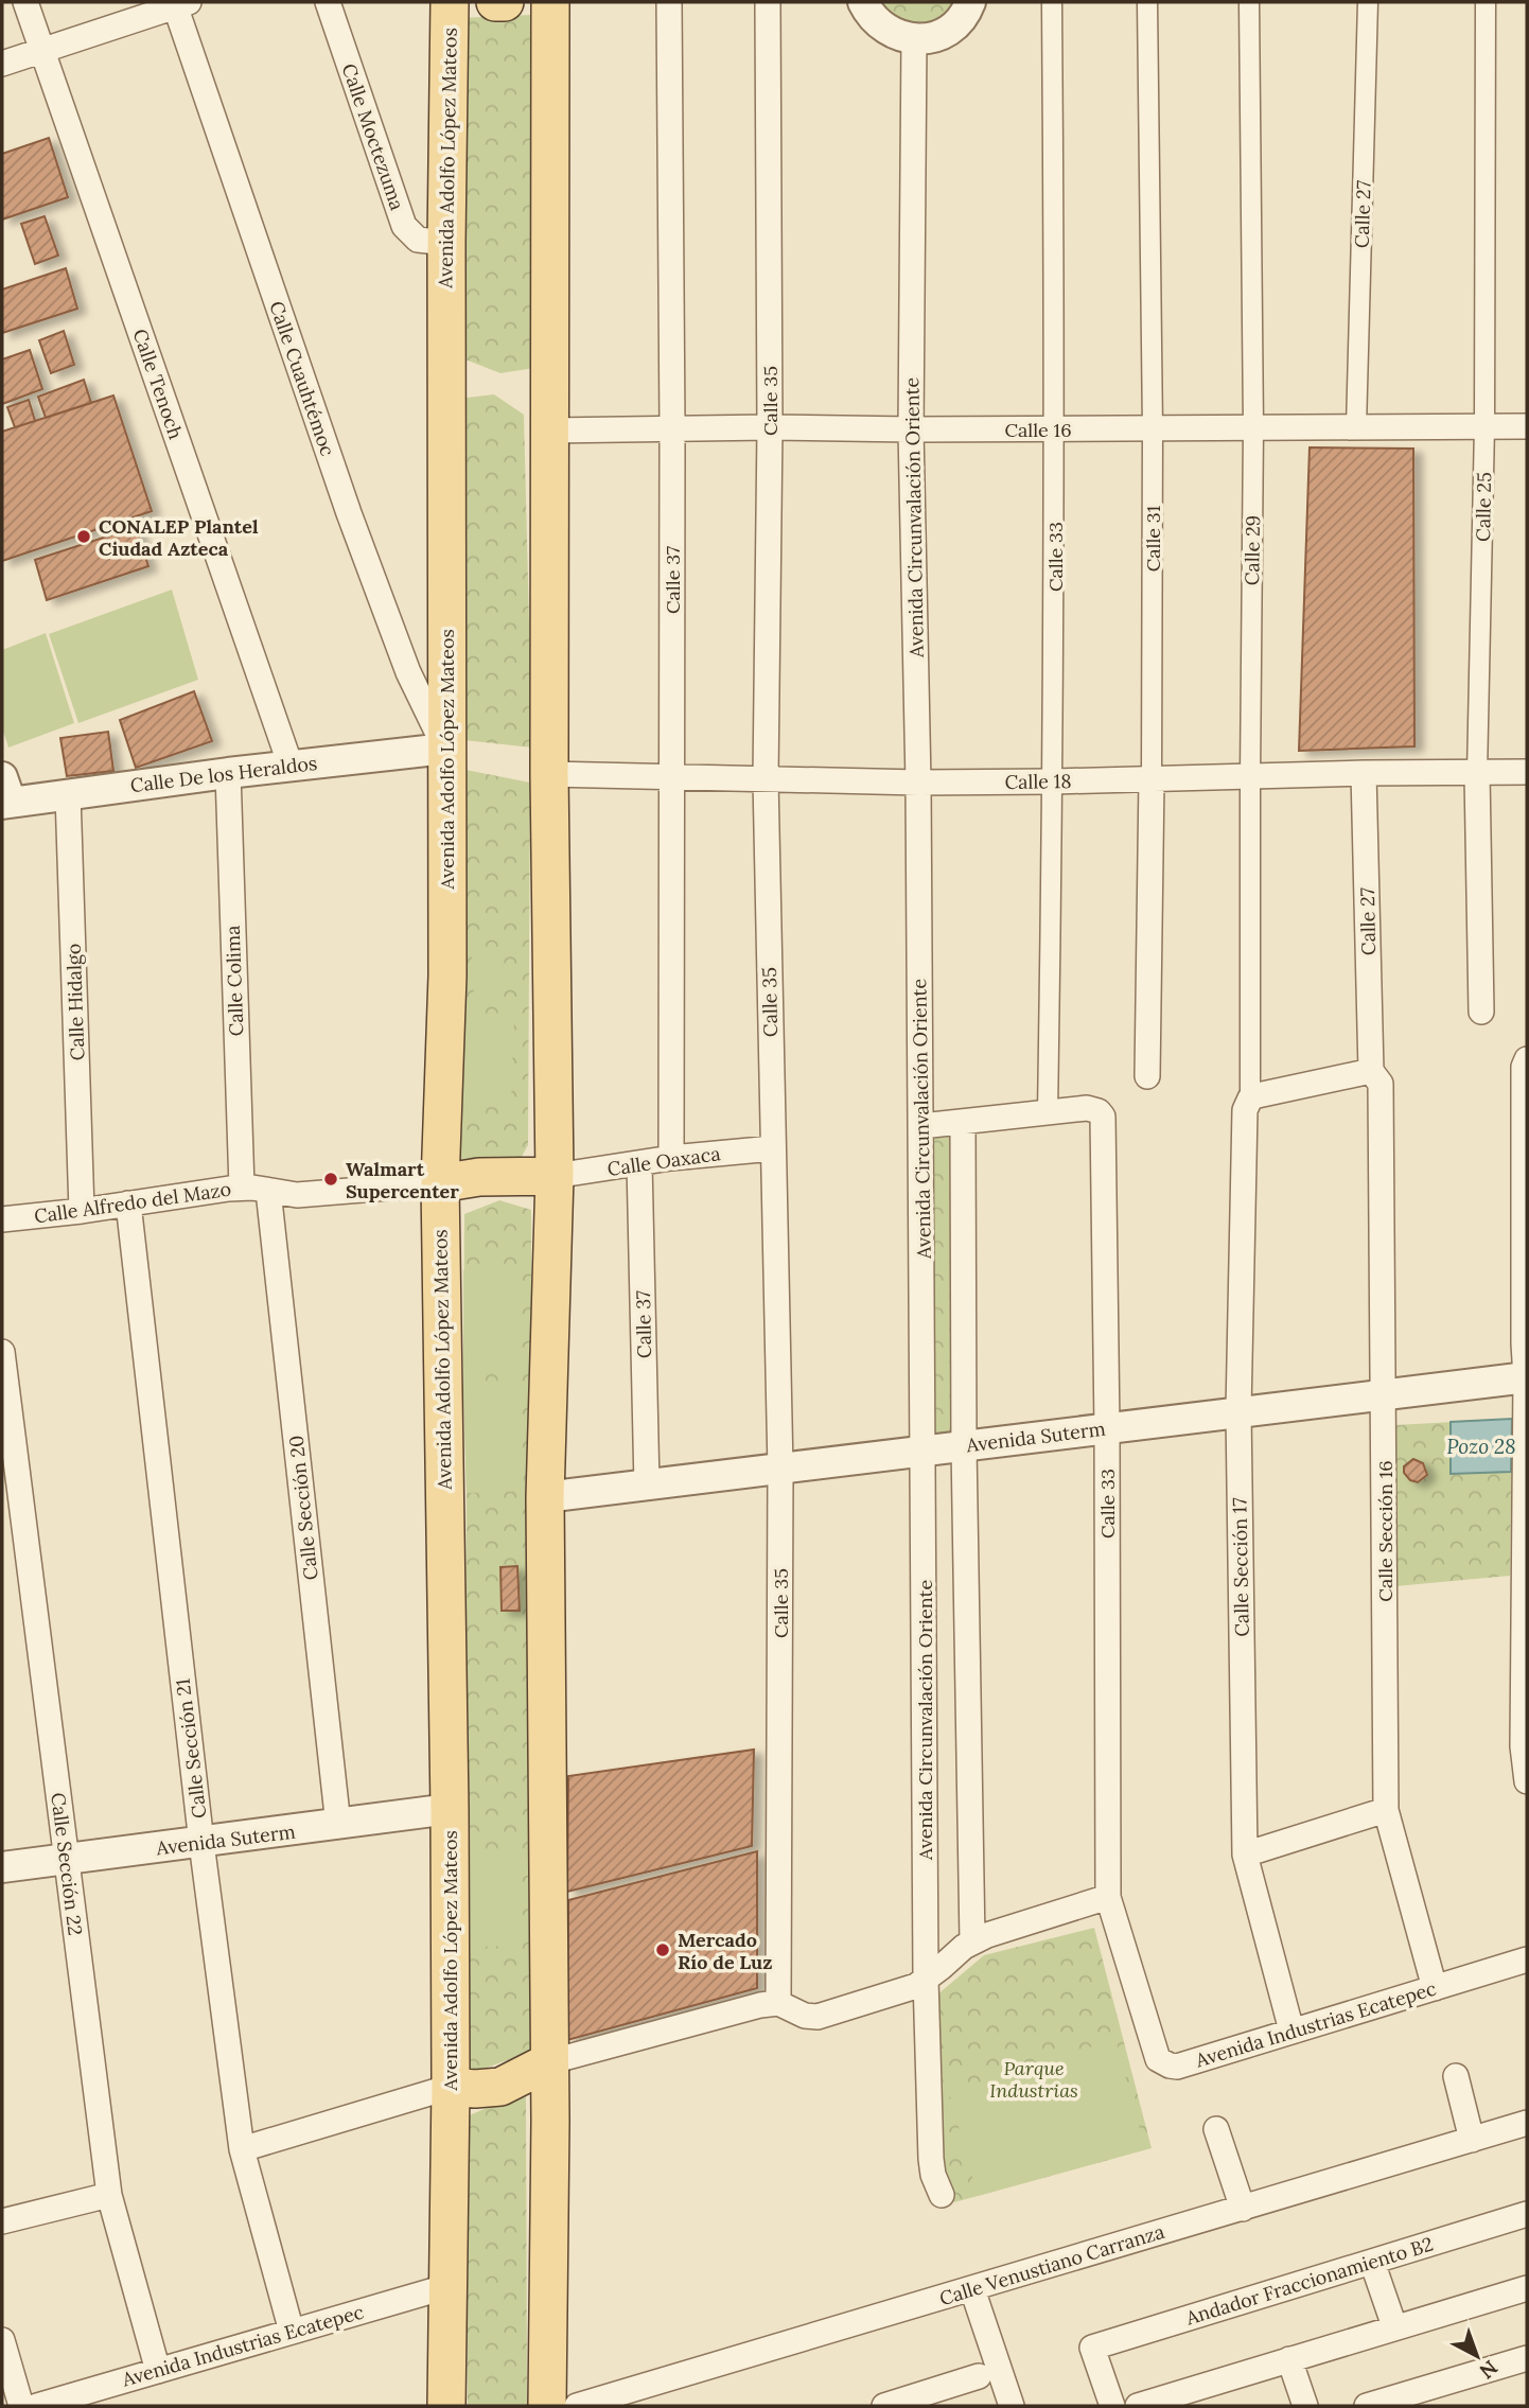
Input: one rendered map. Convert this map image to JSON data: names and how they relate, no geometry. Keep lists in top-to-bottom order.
{
  "streets": {
    "main road": ["Avenida Adolfo López Mateos"],
    "street": [
      "Calle Moctezuma",
      "Calle 27",
      "Calle Cuauhtémoc",
      "Calle Tenoch",
      "Calle 35",
      "Calle 16",
      "Calle 25",
      "Avenida Circunvalación Oriente",
      "Calle 31",
      "Calle 29",
      "Calle 33",
      "Calle 37",
      "Calle De los Heraldos",
      "Calle 18",
      "Calle Colima",
      "Calle Hidalgo",
      "Calle Oaxaca",
      "Calle Alfredo del Mazo",
      "Avenida Suterm",
      "Calle Sección 20",
      "Calle Sección 16",
      "Calle Sección 17",
      "Calle Sección 21",
      "Calle Sección 22",
      "Avenida Industrias Ecatepec",
      "Calle Venustiano Carranza",
      "Andador Fraccionamiento B2"
    ]
  },
  "crossings": [
    ["Calle Moctezuma", "Avenida Adolfo López Mateos"],
    ["Avenida Adolfo López Mateos", "Calle Cuauhtémoc"],
    ["Avenida Adolfo López Mateos", "Calle De los Heraldos"],
    ["Avenida Adolfo López Mateos", "Calle Alfredo del Mazo"],
    ["Avenida Adolfo López Mateos", "Avenida Suterm"],
    ["Avenida Adolfo López Mateos", "Avenida Industrias Ecatepec"],
    ["Calle 27", "Calle 16"],
    ["Calle 27", "Calle 18"],
    ["Calle 27", "Calle Sección 16"],
    ["Calle Cuauhtémoc", "Calle De los Heraldos"],
    ["Calle Tenoch", "Calle De los Heraldos"],
    ["Calle 35", "Calle 16"],
    ["Calle 35", "Calle 18"],
    ["Calle 35", "Calle Oaxaca"],
    ["Calle 35", "Avenida Suterm"],
    ["Calle 16", "Calle 25"],
    ["Calle 16", "Avenida Circunvalación Oriente"],
    ["Calle 16", "Calle 31"],
    ["Calle 16", "Calle 29"],
    ["Calle 16", "Calle 33"],
    ["Calle 16", "Calle 37"],
    ["Calle 25", "Calle 18"],
    ["Avenida Circunvalación Oriente", "Calle 18"],
    ["Avenida Circunvalación Oriente", "Avenida Suterm"],
    ["Calle 31", "Calle 18"],
    ["Calle 29", "Calle 18"],
    ["Calle 29", "Calle Sección 17"],
    ["Calle 33", "Calle 18"],
    ["Calle 33", "Avenida Suterm"],
    ["Calle 33", "Avenida Industrias Ecatepec"],
    ["Calle 37", "Calle 18"],
    ["Calle 37", "Calle Oaxaca"],
    ["Calle 37", "Avenida Suterm"],
    ["Calle De los Heraldos", "Calle Colima"],
    ["Calle De los Heraldos", "Calle Hidalgo"],
    ["Calle Colima", "Calle Alfredo del Mazo"],
    ["Calle Hidalgo", "Calle Alfredo del Mazo"],
    ["Calle Alfredo del Mazo", "Calle Sección 20"],
    ["Calle Alfredo del Mazo", "Calle Sección 21"],
    ["Avenida Suterm", "Calle Sección 20"],
    ["Avenida Suterm", "Calle Sección 16"],
    ["Avenida Suterm", "Calle Sección 17"],
    ["Avenida Suterm", "Calle Sección 21"],
    ["Avenida Suterm", "Calle Sección 22"],
    ["Calle Sección 16", "Avenida Industrias Ecatepec"],
    ["Calle Sección 17", "Avenida Industrias Ecatepec"],
    ["Calle Sección 21", "Avenida Industrias Ecatepec"],
    ["Calle Sección 22", "Avenida Industrias Ecatepec"]
  ],
  "water": ["Pozo 28"],
  "parks": ["Parque Industrias"],
  "places": ["CONALEP Plantel Ciudad Azteca", "Walmart Supercenter", "Mercado Río de Luz"],
  "north": "bottom right"
}
